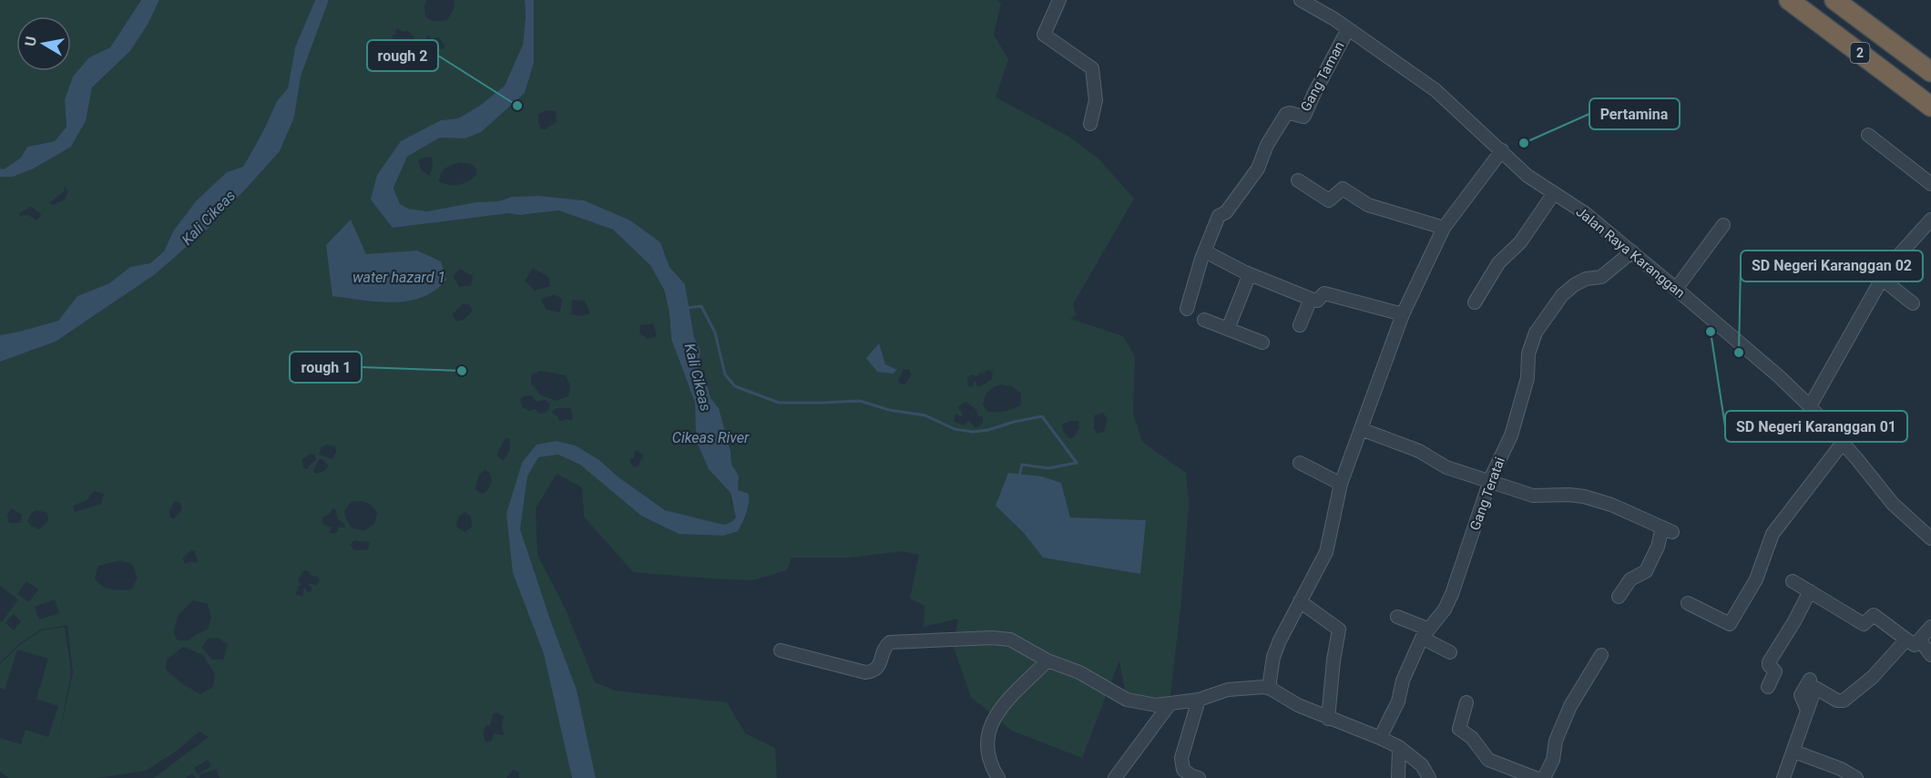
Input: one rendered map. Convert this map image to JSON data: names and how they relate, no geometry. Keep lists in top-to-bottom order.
{
  "streets": {
    "highway": ["2"],
    "street": ["Gang Taman", "Jalan Raya Karanggan", "Gang Teratai"]
  },
  "crossings": [
    ["Gang Taman", "Jalan Raya Karanggan"],
    ["Jalan Raya Karanggan", "Gang Teratai"]
  ],
  "water": ["Kali Cikeas", "water hazard 1", "Cikeas River"],
  "places": [
    "rough 2",
    "Pertamina",
    "SD Negeri Karanggan 01",
    "SD Negeri Karanggan 02",
    "rough 1"
  ],
  "north": "left"
}
